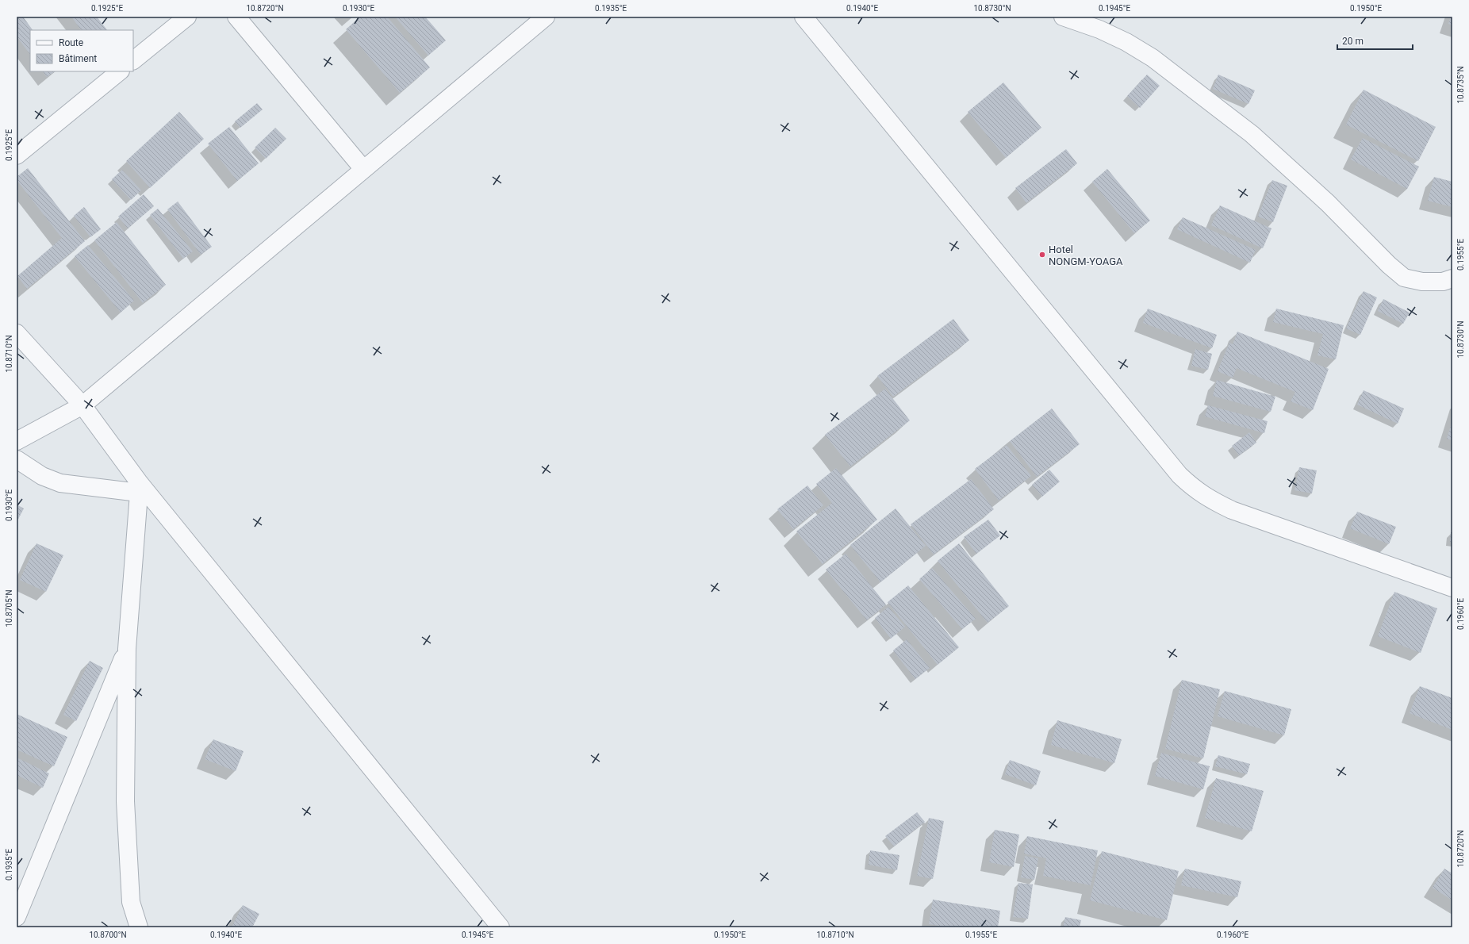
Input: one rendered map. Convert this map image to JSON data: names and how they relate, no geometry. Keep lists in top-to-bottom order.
{
  "places": ["Hotel NONGM-YOAGA"],
  "legend": ["Route", "Bâtiment"],
  "scale_bar": "20 m",
  "coordinates": [
    "0.1925°E",
    "10.8720°N",
    "0.1930°E",
    "0.1935°E",
    "0.1940°E",
    "10.8730°N",
    "0.1945°E",
    "0.1950°E",
    "10.8735°N",
    "0.1955°E",
    "10.8710°N",
    "10.8705°N",
    "0.1960°E",
    "10.8700°N"
  ]
}
